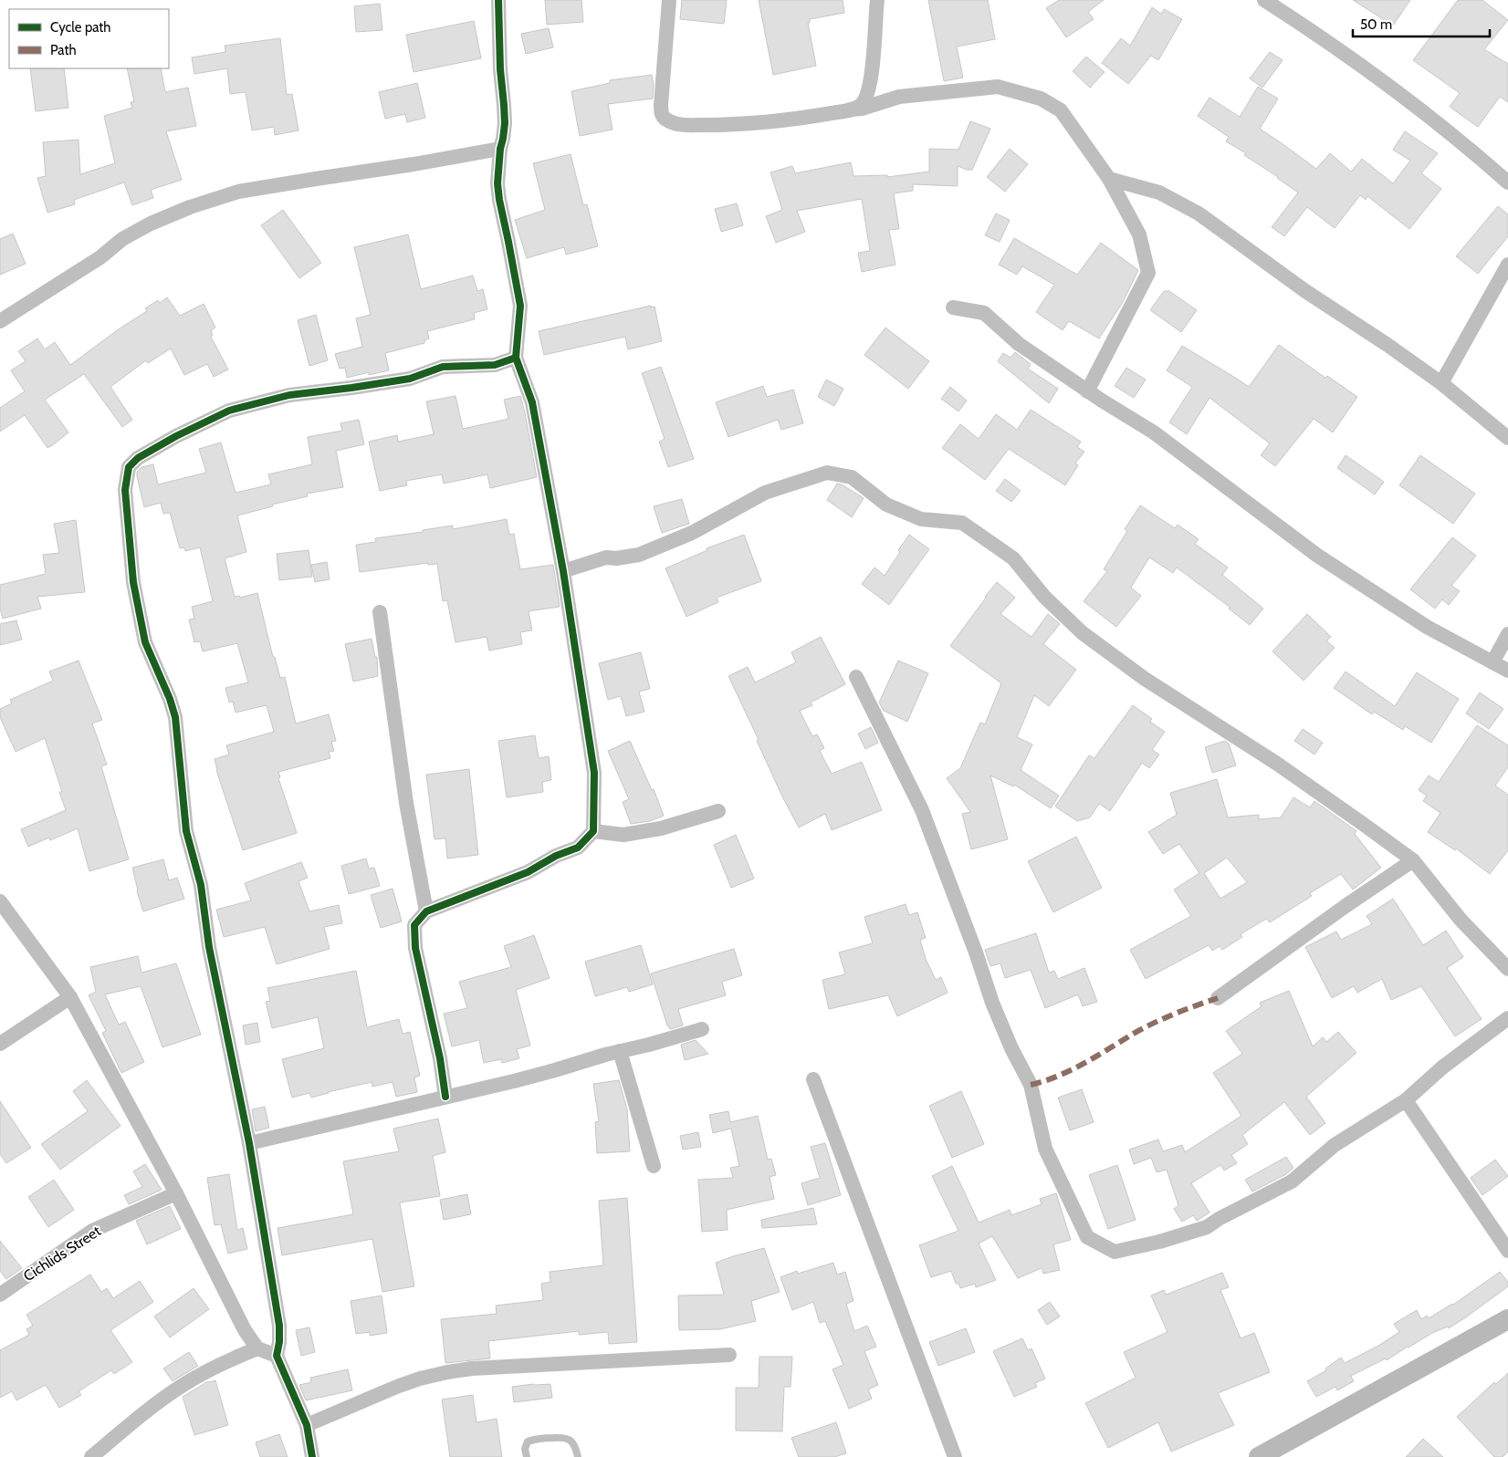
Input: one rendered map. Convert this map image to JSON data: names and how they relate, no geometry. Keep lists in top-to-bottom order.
{
  "streets": {
    "street": ["Cichlids Street"]
  },
  "legend": ["Cycle path", "Path"],
  "scale_bar": "50 m"
}
